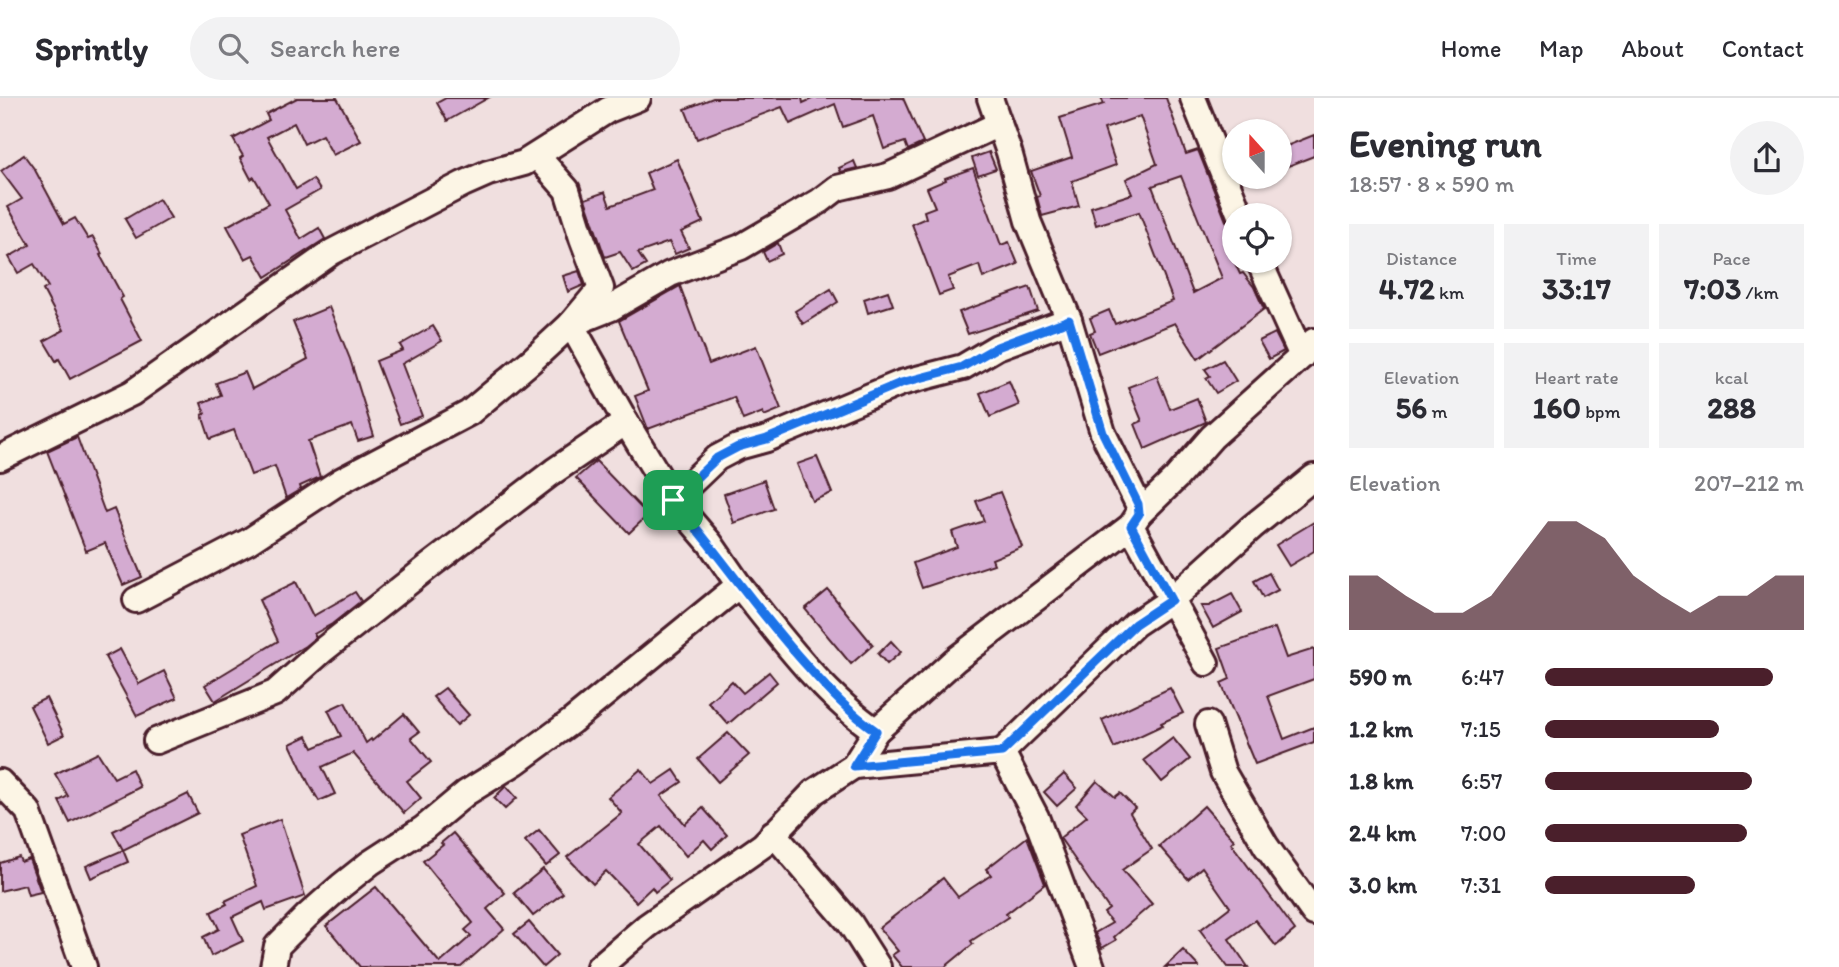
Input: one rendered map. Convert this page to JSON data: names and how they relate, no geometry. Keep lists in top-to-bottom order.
{
  "north": "top",
  "page": {
    "header": "Sprintly",
    "search": "Search here",
    "nav": [
      "Home",
      "Map",
      "About",
      "Contact"
    ],
    "heading": ["Evening run", "18:57 · 8 × 590 m"],
    "stats": [
      ["Distance", "4.72 km"],
      ["Time", "33:17"],
      ["Pace", "7:03 /km"],
      ["Elevation", "56 m"],
      ["Heart rate", "160 bpm"],
      ["kcal", "288"]
    ],
    "chart": ["Elevation", "207–212 m"],
    "list": [
      {
        "name": "590 m",
        "note": "6:47"
      },
      {
        "name": "1.2 km",
        "note": "7:15"
      },
      {
        "name": "1.8 km",
        "note": "6:57"
      },
      {
        "name": "2.4 km",
        "note": "7:00"
      },
      {
        "name": "3.0 km",
        "note": "7:31"
      }
    ]
  }
}
